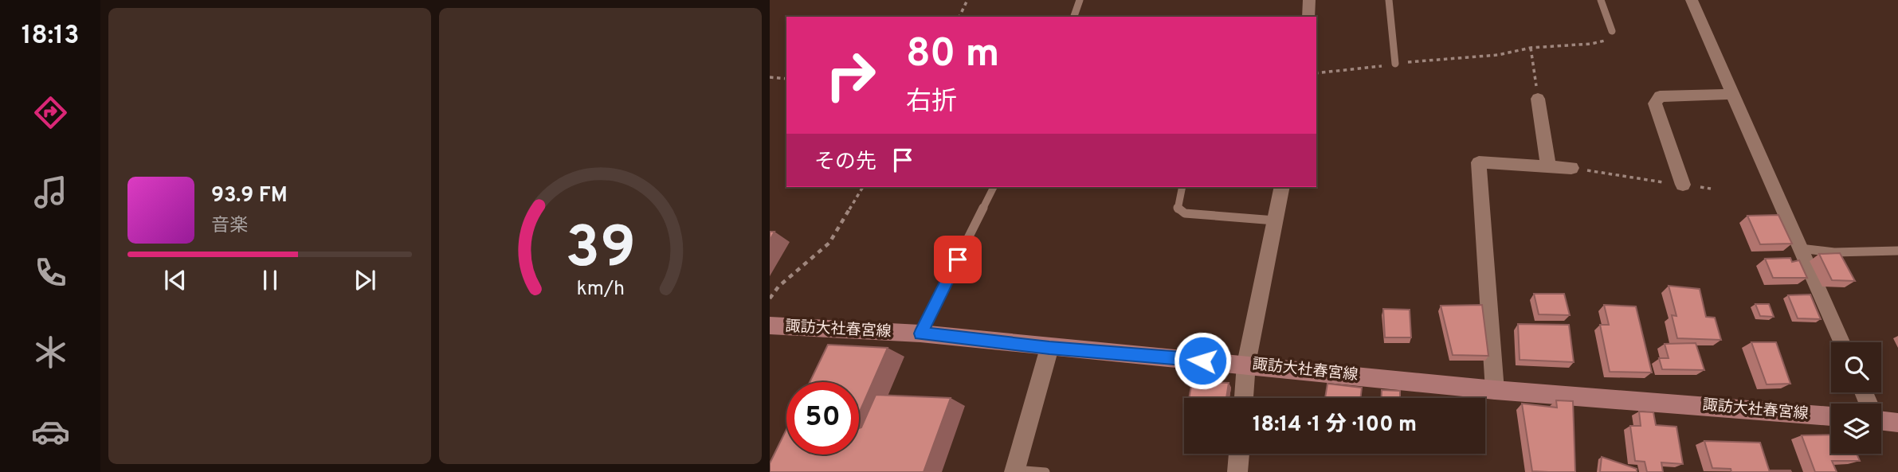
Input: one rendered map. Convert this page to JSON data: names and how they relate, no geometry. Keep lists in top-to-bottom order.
{
  "streets": {
    "main road": ["諏訪大社春宮線"]
  },
  "page": {
    "tabs": "18:13",
    "turn": ["80 m", "右折"],
    "then": "その先",
    "song": ["93.9 FM", "音楽"],
    "limit": "50",
    "trip": "18:14 · 1 分 · 100 m",
    "gauge": ["39", "km/h"]
  }
}
